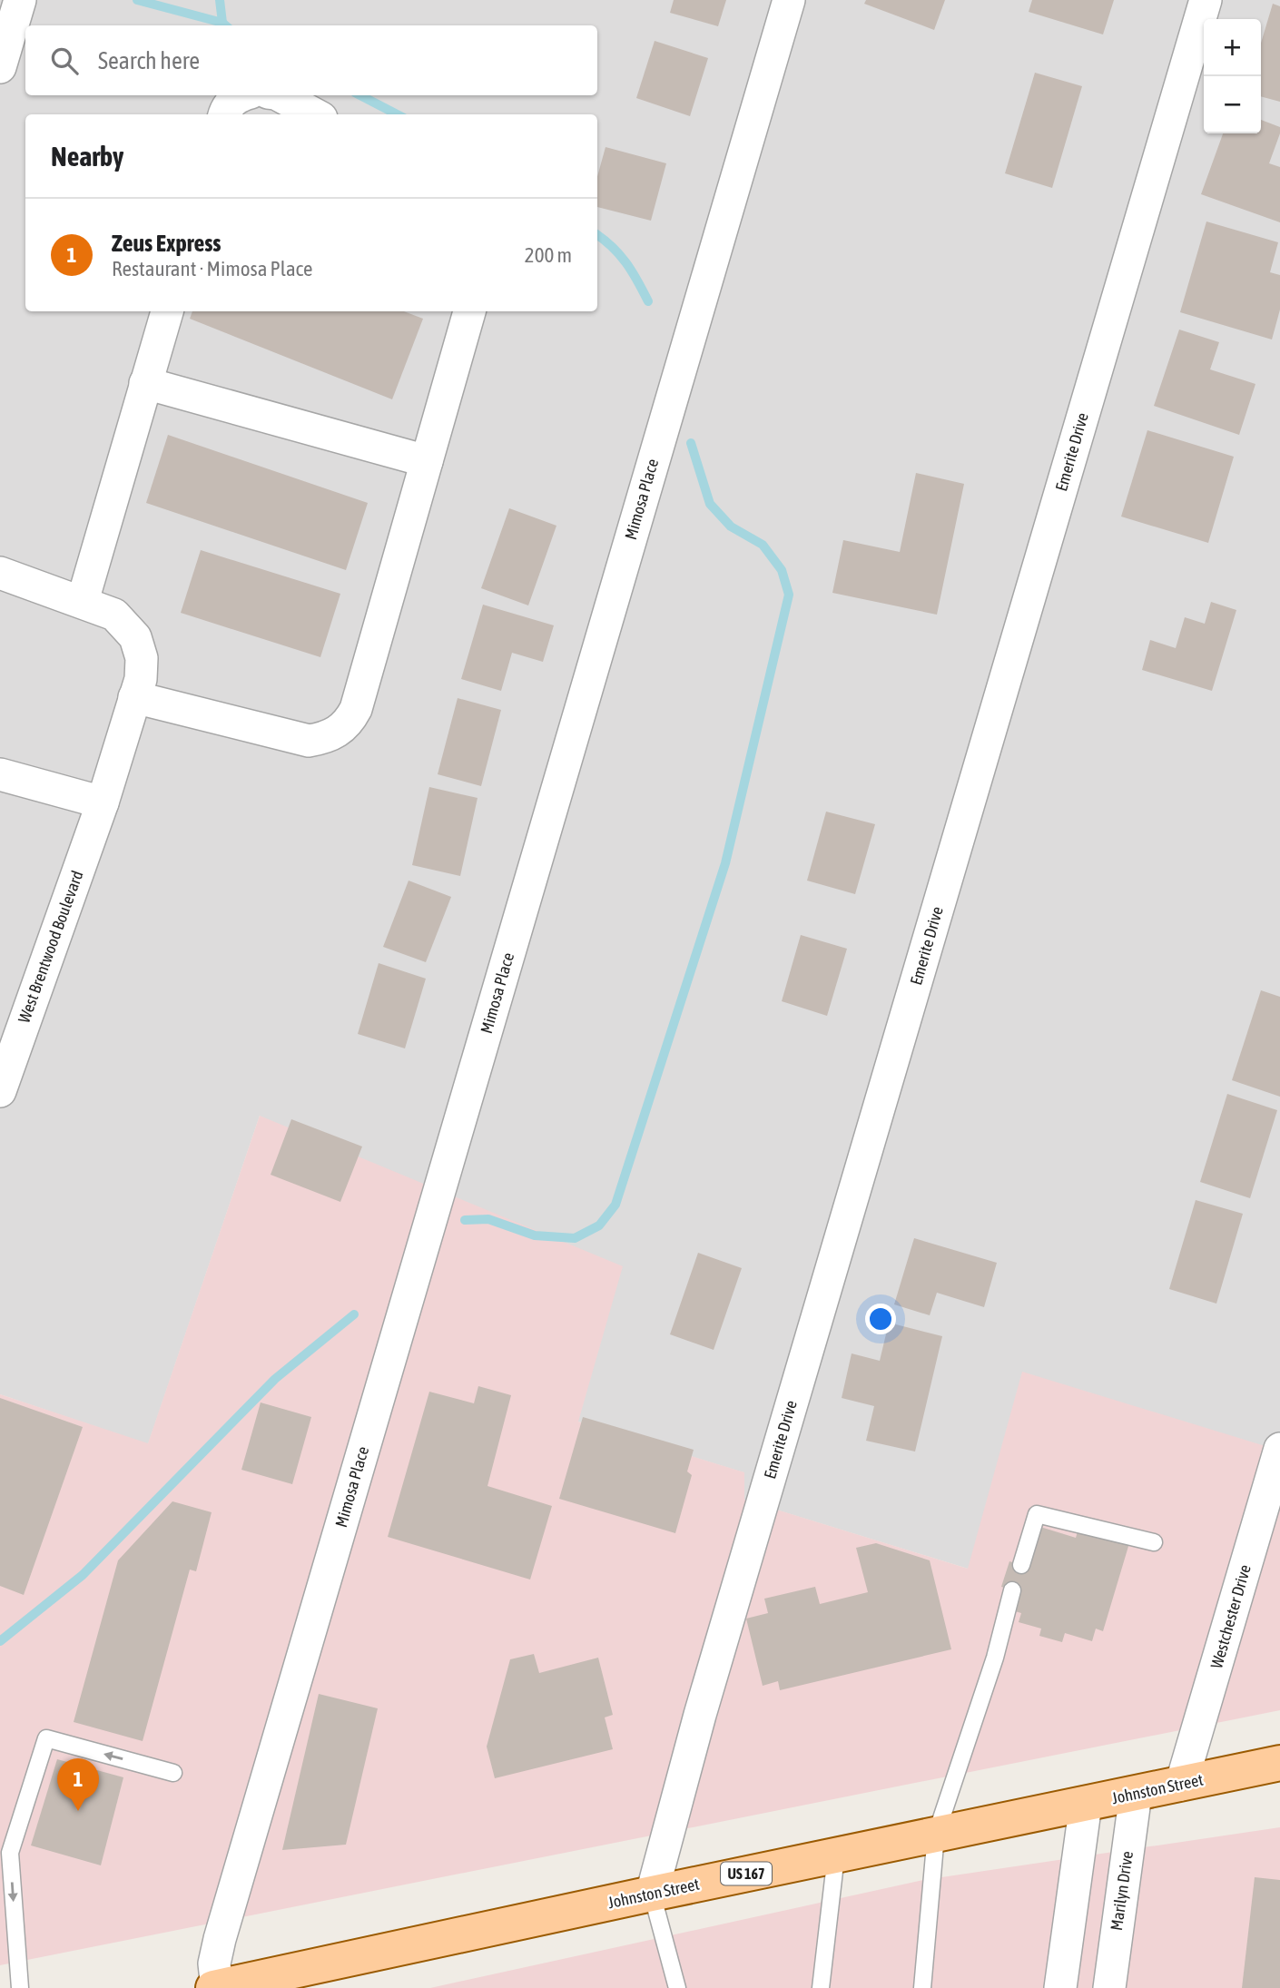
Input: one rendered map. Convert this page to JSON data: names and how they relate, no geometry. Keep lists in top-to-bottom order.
{
  "streets": {
    "main road": ["Johnston Street", "US 167"],
    "street": [
      "Emerite Drive",
      "Mimosa Place",
      "West Brentwood Boulevard",
      "Westchester Drive",
      "Marilyn Drive"
    ]
  },
  "crossings": [
    ["Emerite Drive", "Johnston Street"],
    ["Mimosa Place", "Johnston Street"],
    ["Westchester Drive", "Johnston Street"],
    ["Johnston Street", "Marilyn Drive"]
  ],
  "page": {
    "map_buttons": ["+", "−"],
    "search": "Search here",
    "heading": "Nearby",
    "list": [
      {
        "mark": "1",
        "name": "Zeus Express",
        "note": "Restaurant · Mimosa Place",
        "value": "200 m"
      }
    ],
    "pins": "1"
  }
}
